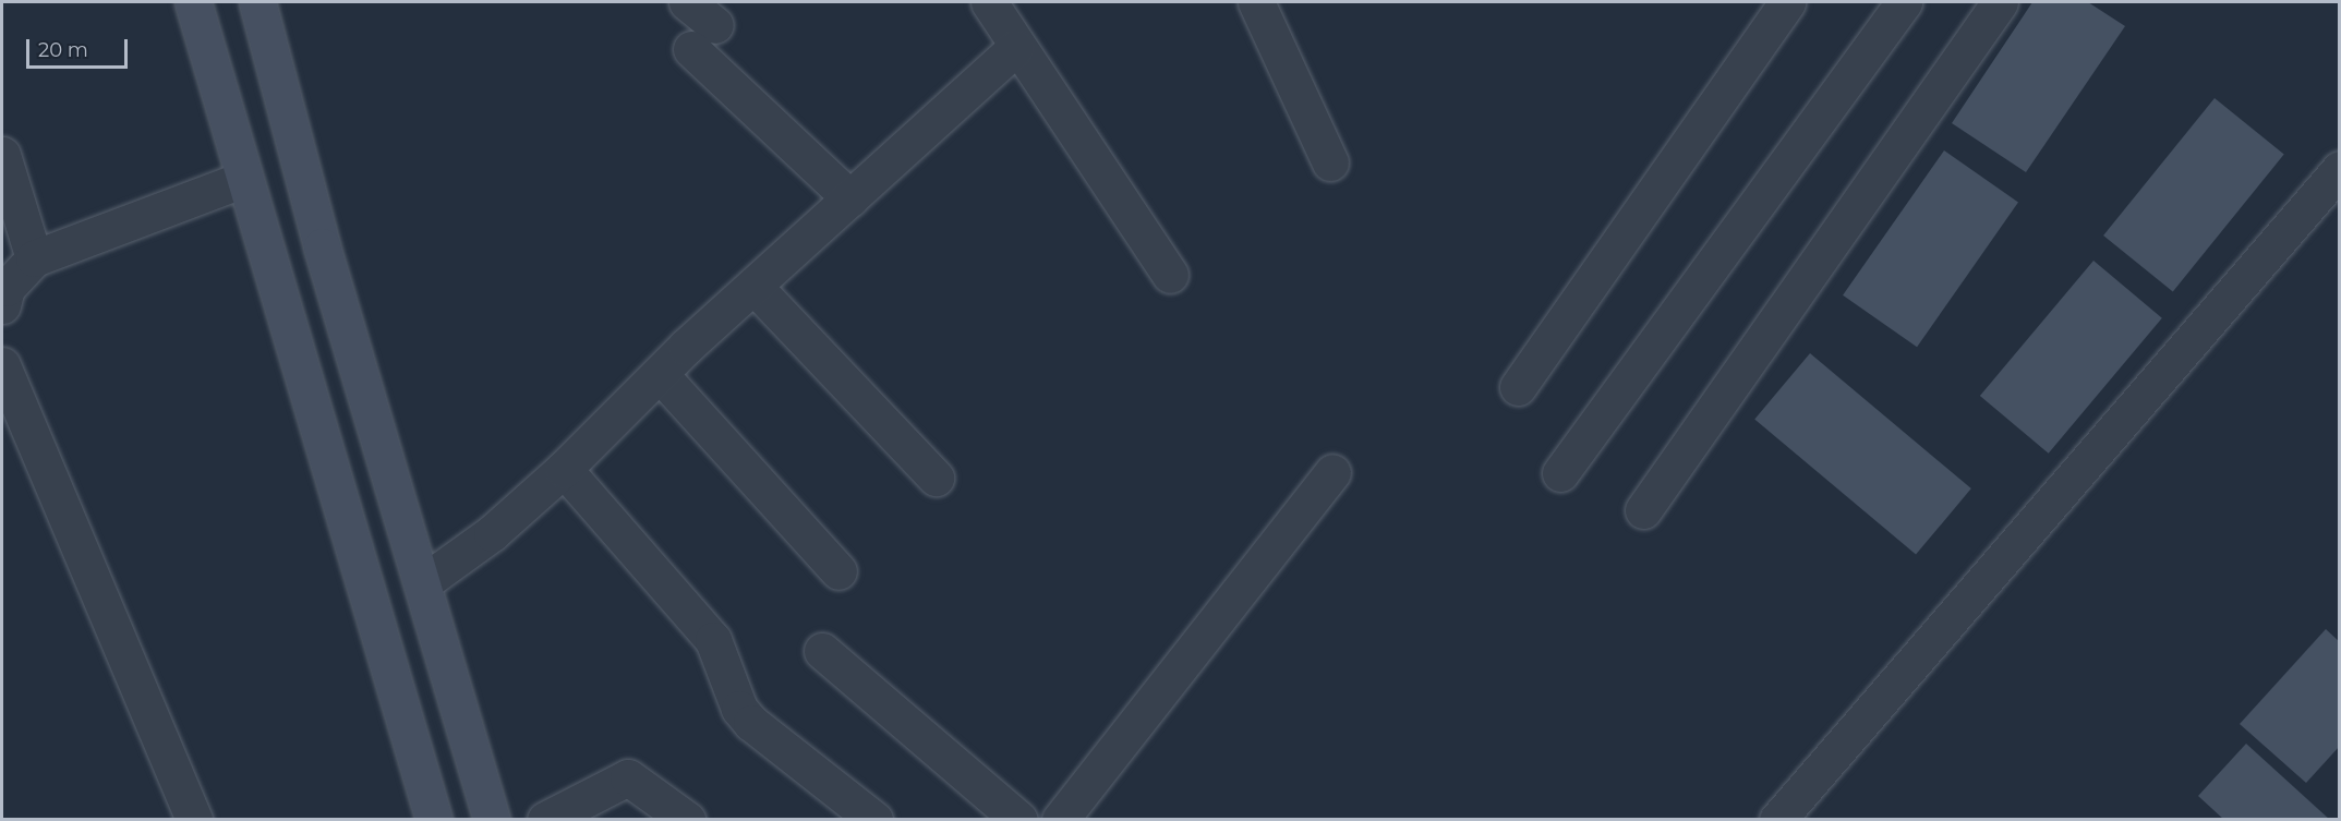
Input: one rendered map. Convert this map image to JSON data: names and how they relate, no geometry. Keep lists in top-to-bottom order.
{
  "scale_bar": "20 m"
}
